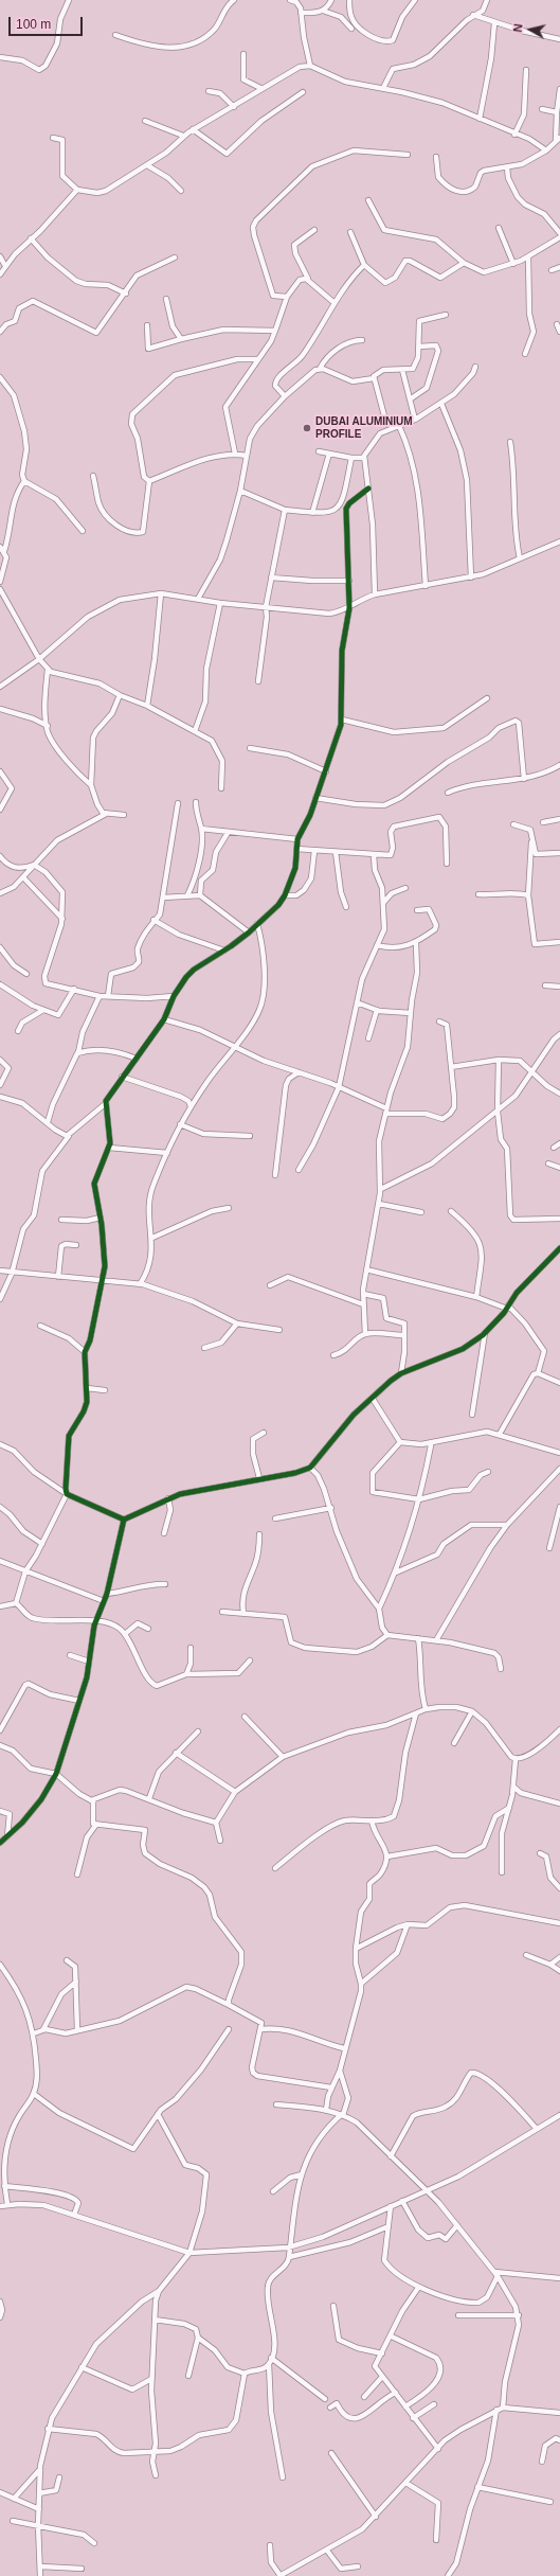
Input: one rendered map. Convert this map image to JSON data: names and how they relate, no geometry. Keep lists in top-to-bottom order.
{
  "places": ["DUBAI ALUMINIUM PROFILE"],
  "scale_bar": "100 m",
  "north": "left"
}
